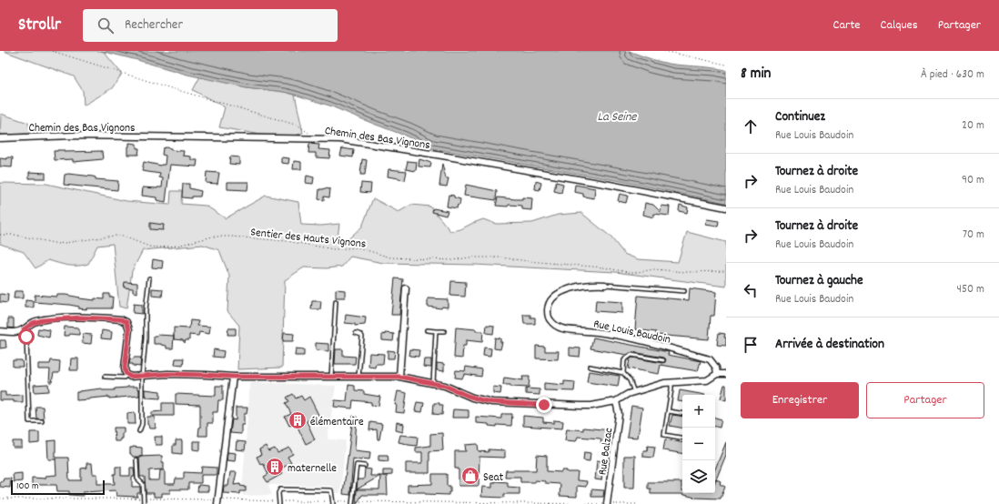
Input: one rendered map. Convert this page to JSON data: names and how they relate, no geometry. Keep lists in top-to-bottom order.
{
  "streets": {
    "street": ["Chemin des Bas Vignons", "Rue Louis Baudoin", "Rue Balzac"],
    "path": ["Sentier des Hauts Vignons"]
  },
  "water": ["La Seine"],
  "places": {
    "building": ["élémentaire", "maternelle"],
    "shop": ["Seat"]
  },
  "scale_bar": "100 m",
  "page": {
    "header": "Strollr",
    "search": "Rechercher",
    "nav": ["Carte", "Calques", "Partager"],
    "heading": ["8 min", "À pied · 630 m"],
    "list": [
      ["Continuez", "Rue Louis Baudoin", "20 m"],
      ["Tournez à droite", "Rue Louis Baudoin", "90 m"],
      ["Tournez à droite", "Rue Louis Baudoin", "70 m"],
      ["Tournez à gauche", "Rue Louis Baudoin", "450 m"],
      "Arrivée à destination"
    ],
    "buttons": ["Enregistrer", "Partager"],
    "map_buttons": ["+", "−"],
    "scale": "100 m"
  }
}
